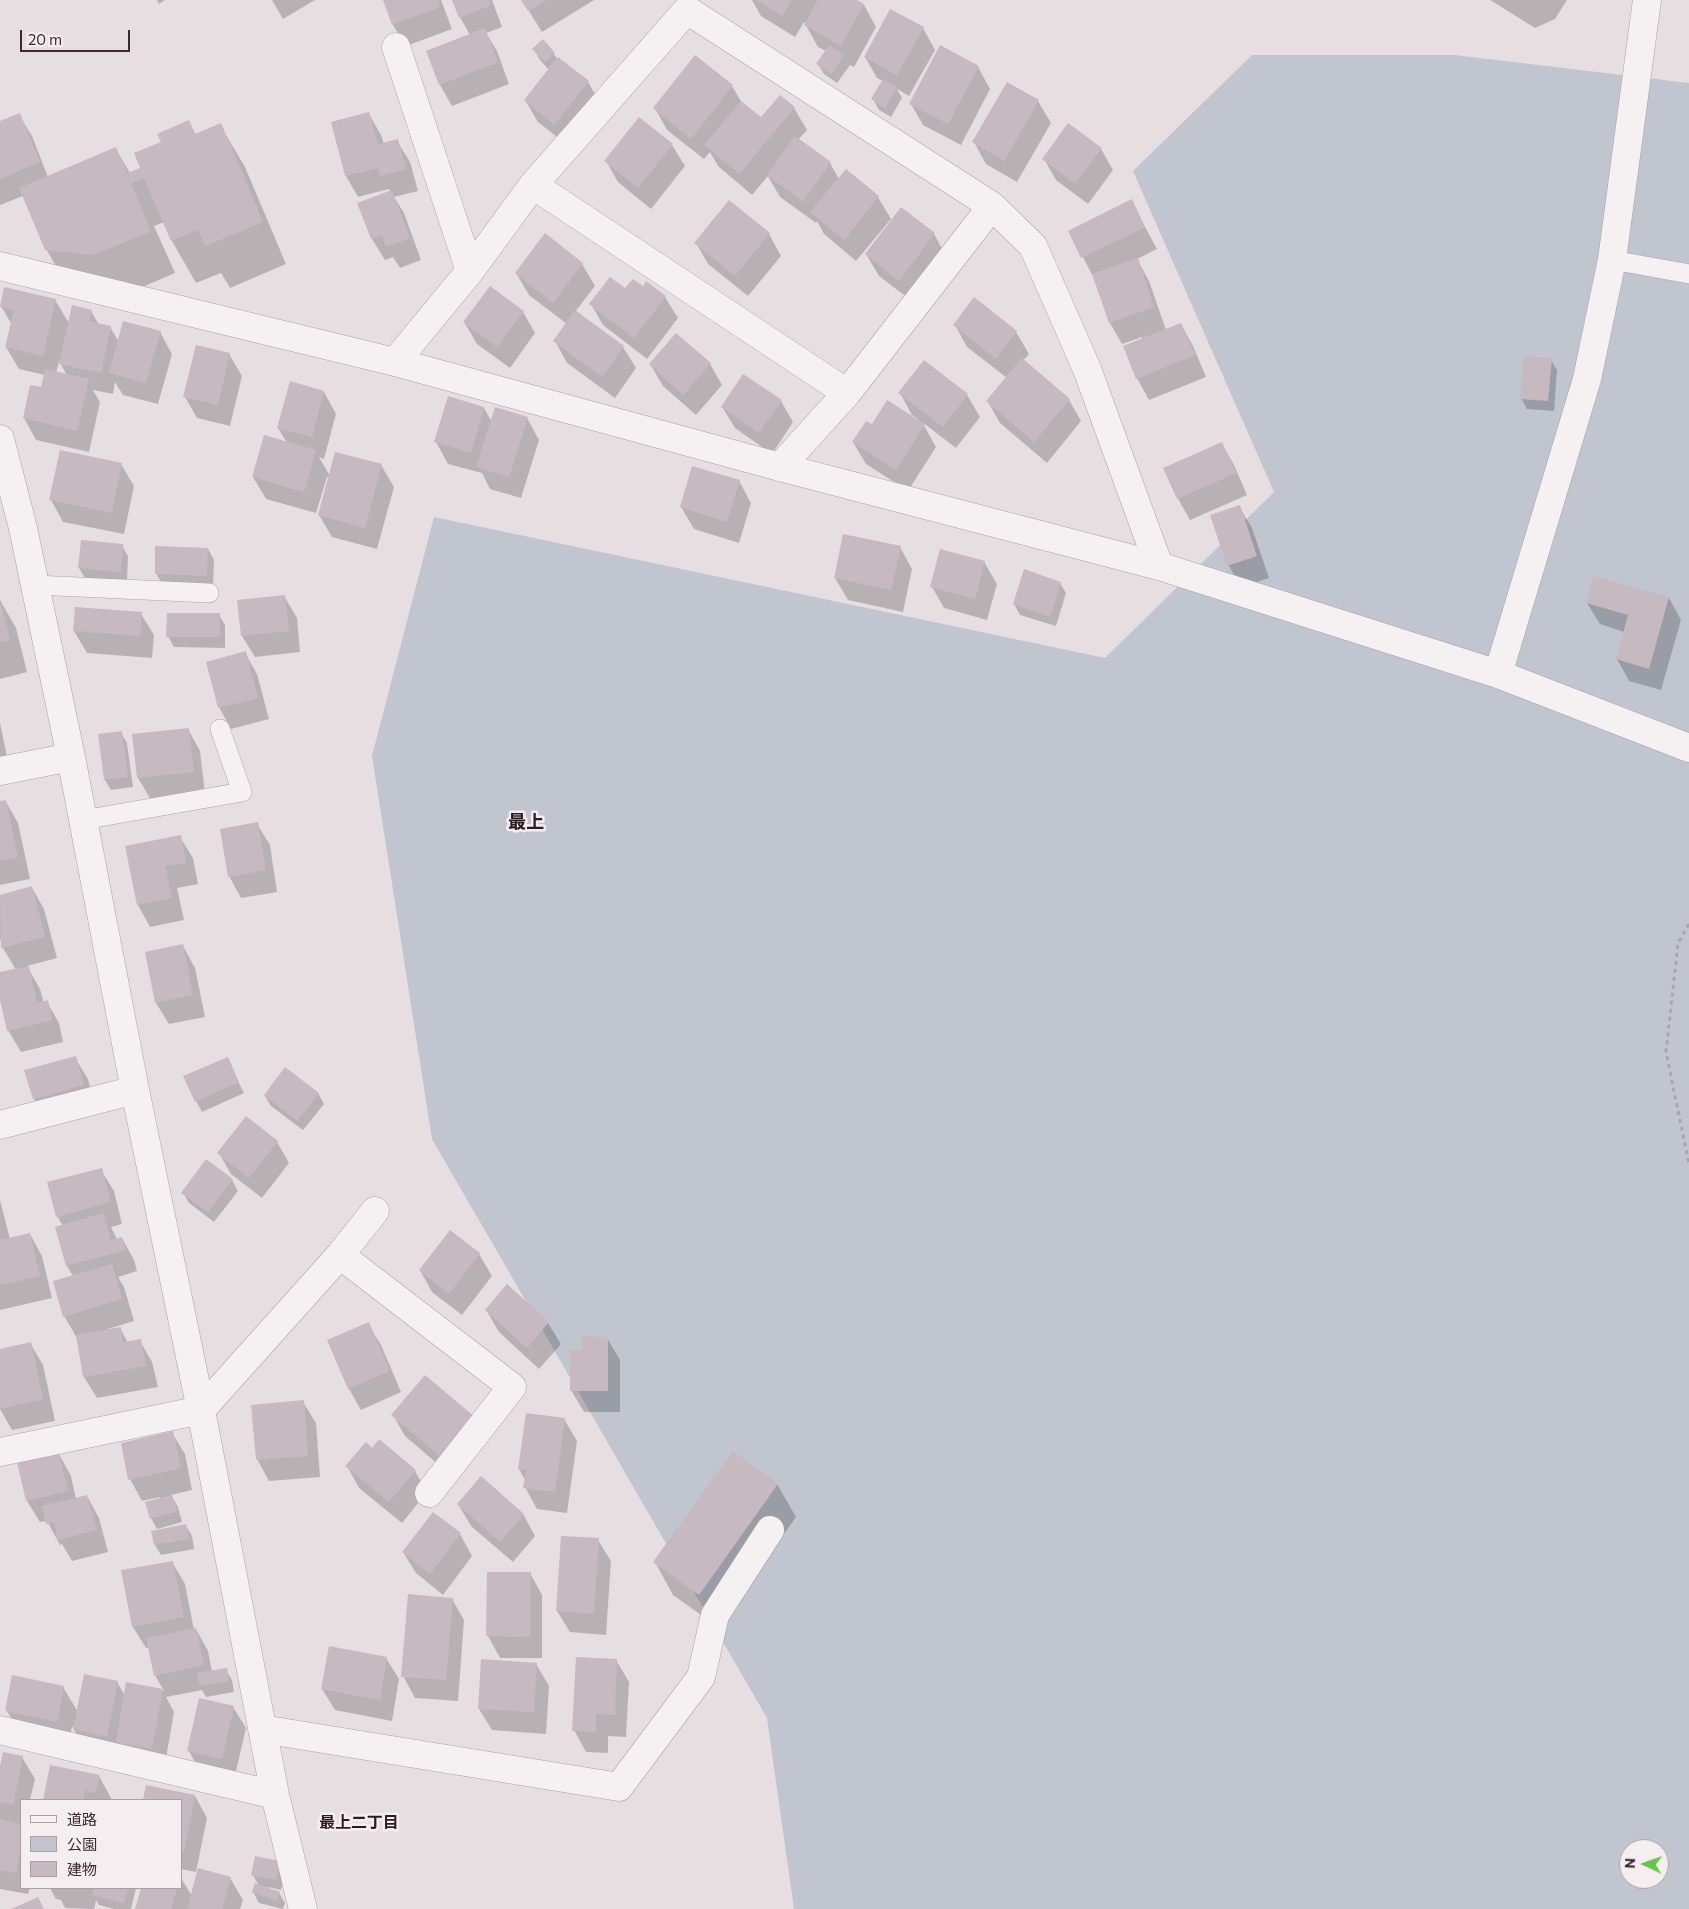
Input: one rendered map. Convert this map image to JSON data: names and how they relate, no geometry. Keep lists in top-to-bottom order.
{
  "districts": ["最上", "最上二丁目"],
  "legend": ["道路", "公園", "建物"],
  "scale_bar": "20 m",
  "north": "left"
}
